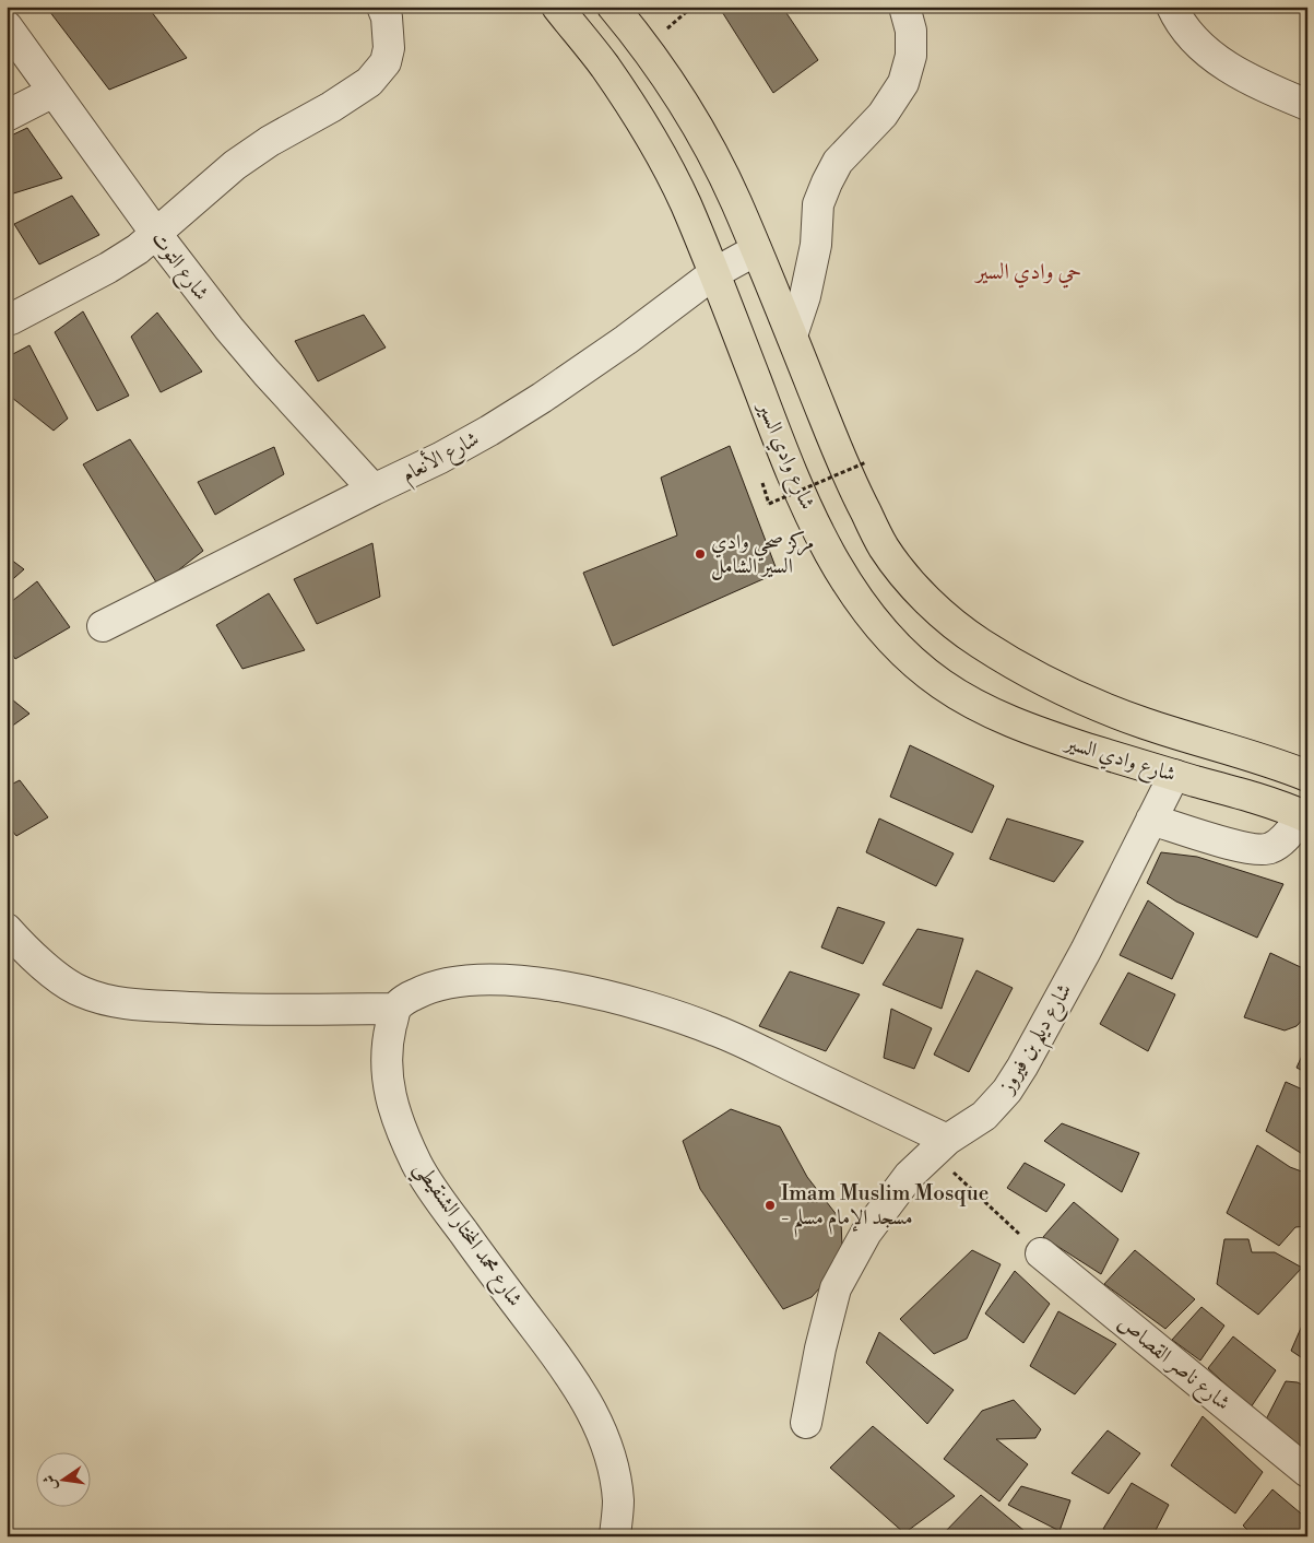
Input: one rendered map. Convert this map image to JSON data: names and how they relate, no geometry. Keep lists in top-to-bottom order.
{
  "streets": {
    "main road": ["شارع وادي السير"],
    "street": [
      "شارع التوت",
      "شارع الأنعام",
      "شارع ديلم بن فيروز",
      "شارع محمد المختار الشنقيطي",
      "شارع ناصر القصاص"
    ]
  },
  "crossings": [
    ["شارع التوت", "شارع الأنعام"],
    ["شارع وادي السير", "شارع الأنعام"],
    ["شارع وادي السير", "شارع ديلم بن فيروز"]
  ],
  "districts": ["حي وادي السير"],
  "places": ["مركز صحي وادي السير الشامل", "Imam Muslim Mosque - مسجد الإمام مسلم"],
  "north": "left"
}
